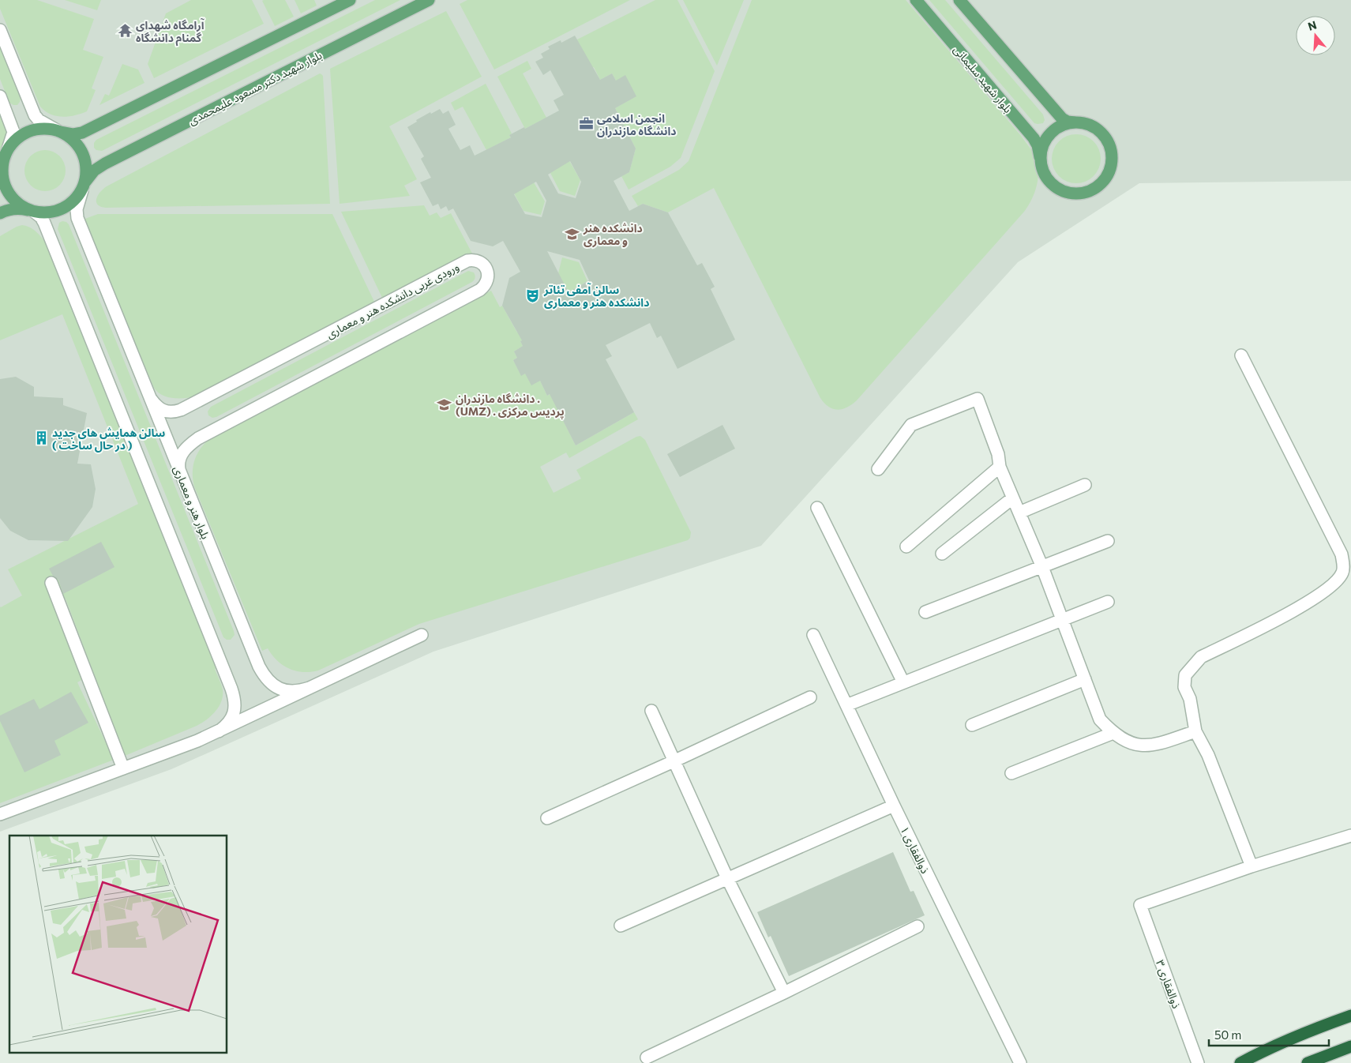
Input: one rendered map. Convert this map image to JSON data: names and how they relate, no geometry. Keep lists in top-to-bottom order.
{
  "streets": {
    "main road": ["بلوار شهید سلیمانی", "بلوار شهید دکتر مسعود علیمحمدی"],
    "street": [
      "ورودی غربی دانشکده هنر و معماری",
      "بلوار هنر و معماری",
      "ذوالفقاری ۱",
      "ذوالفقاری ۳"
    ]
  },
  "crossings": [
    ["بلوار شهید دکتر مسعود علیمحمدی", "بلوار هنر و معماری"],
    ["ورودی غربی دانشکده هنر و معماری", "بلوار هنر و معماری"]
  ],
  "places": {
    "temple": ["آرامگاه شهدای گمنام دانشگاه"],
    "office": ["انجمن اسلامی دانشگاه مازندران"],
    "school or university": ["دانشکده هنر و معماری", "دانشگاه مازندران . (UMZ) . پردیس مرکزی"],
    "theatre": ["سالن آمفی تئاتر دانشکده هنر و معماری"],
    "building": ["سالن همایش های جدید ( در حال ساخت )"]
  },
  "scale_bar": "50 m",
  "north": "top"
}
